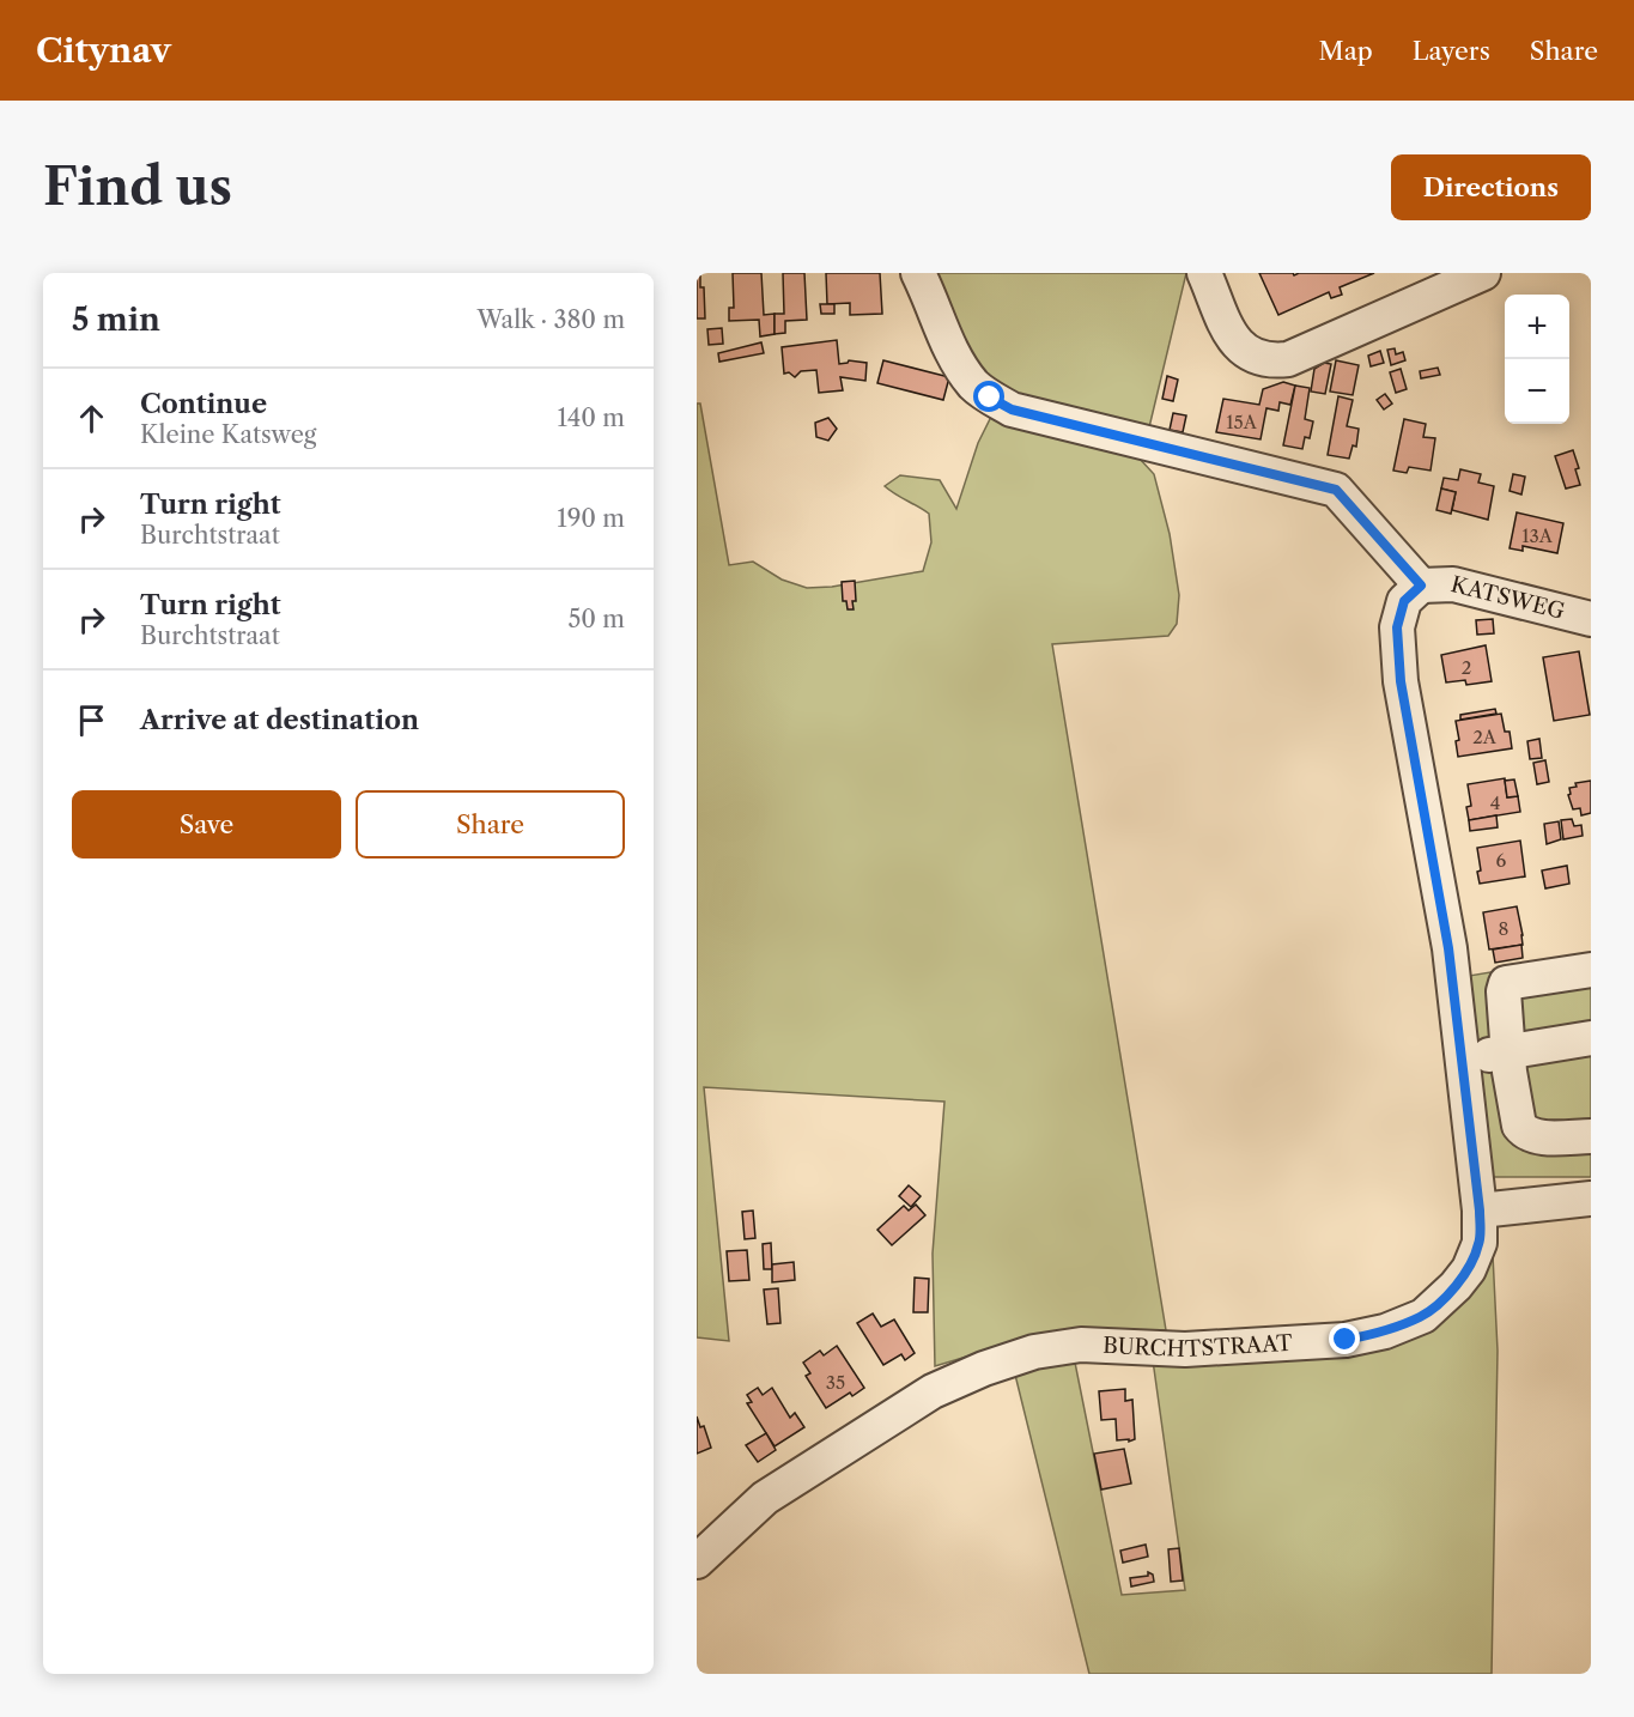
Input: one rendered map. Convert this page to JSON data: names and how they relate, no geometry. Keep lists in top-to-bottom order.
{
  "streets": {
    "street": ["KATSWEG", "BURCHTSTRAAT"]
  },
  "crossings": [
    ["KATSWEG", "BURCHTSTRAAT"]
  ],
  "house_numbers": [
    "15A",
    "13A",
    "2",
    "2A",
    "4",
    "6",
    "8",
    "35"
  ],
  "page": {
    "header": "Citynav",
    "nav": ["Map", "Layers", "Share"],
    "buttons": [
      "Directions",
      ["Save", "Share"]
    ],
    "title": "Find us",
    "heading": ["5 min", "Walk · 380 m"],
    "map_buttons": ["+", "−"],
    "list": [
      ["Continue", "Kleine Katsweg", "140 m"],
      ["Turn right", "Burchtstraat", "190 m"],
      ["Turn right", "Burchtstraat", "50 m"],
      "Arrive at destination"
    ]
  }
}
